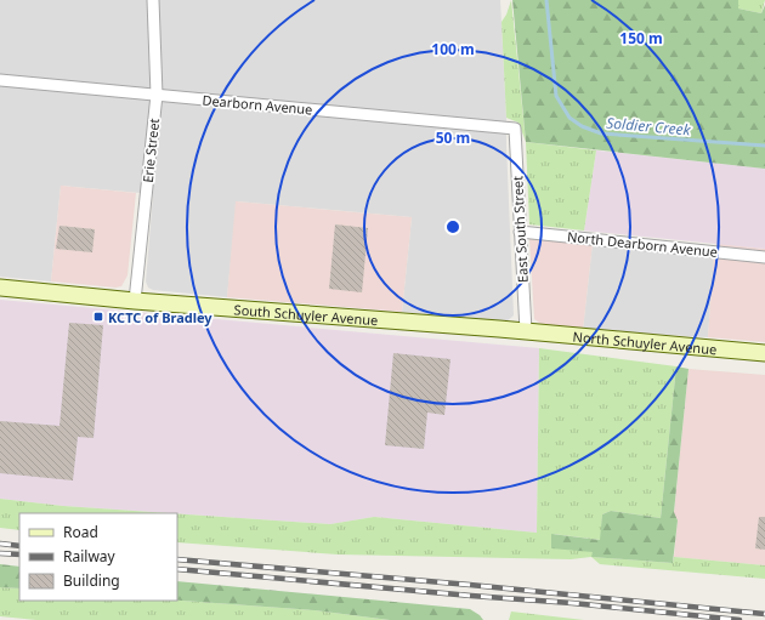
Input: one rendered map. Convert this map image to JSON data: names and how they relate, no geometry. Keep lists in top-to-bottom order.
{
  "streets": {
    "main road": ["South Schuyler Avenue", "North Schuyler Avenue"],
    "street": [
      "Dearborn Avenue",
      "Erie Street",
      "East South Street",
      "North Dearborn Avenue"
    ]
  },
  "crossings": [
    ["Dearborn Avenue", "Erie Street"],
    ["Dearborn Avenue", "East South Street"],
    ["Erie Street", "South Schuyler Avenue"],
    ["East South Street", "North Dearborn Avenue"],
    ["East South Street", "South Schuyler Avenue"],
    ["East South Street", "North Schuyler Avenue"],
    ["South Schuyler Avenue", "North Schuyler Avenue"]
  ],
  "water": ["Soldier Creek"],
  "places": {
    "transit": ["KCTC of Bradley"]
  },
  "legend": ["Road", "Railway", "Building"],
  "rings": ["150 m", "100 m", "50 m"]
}
